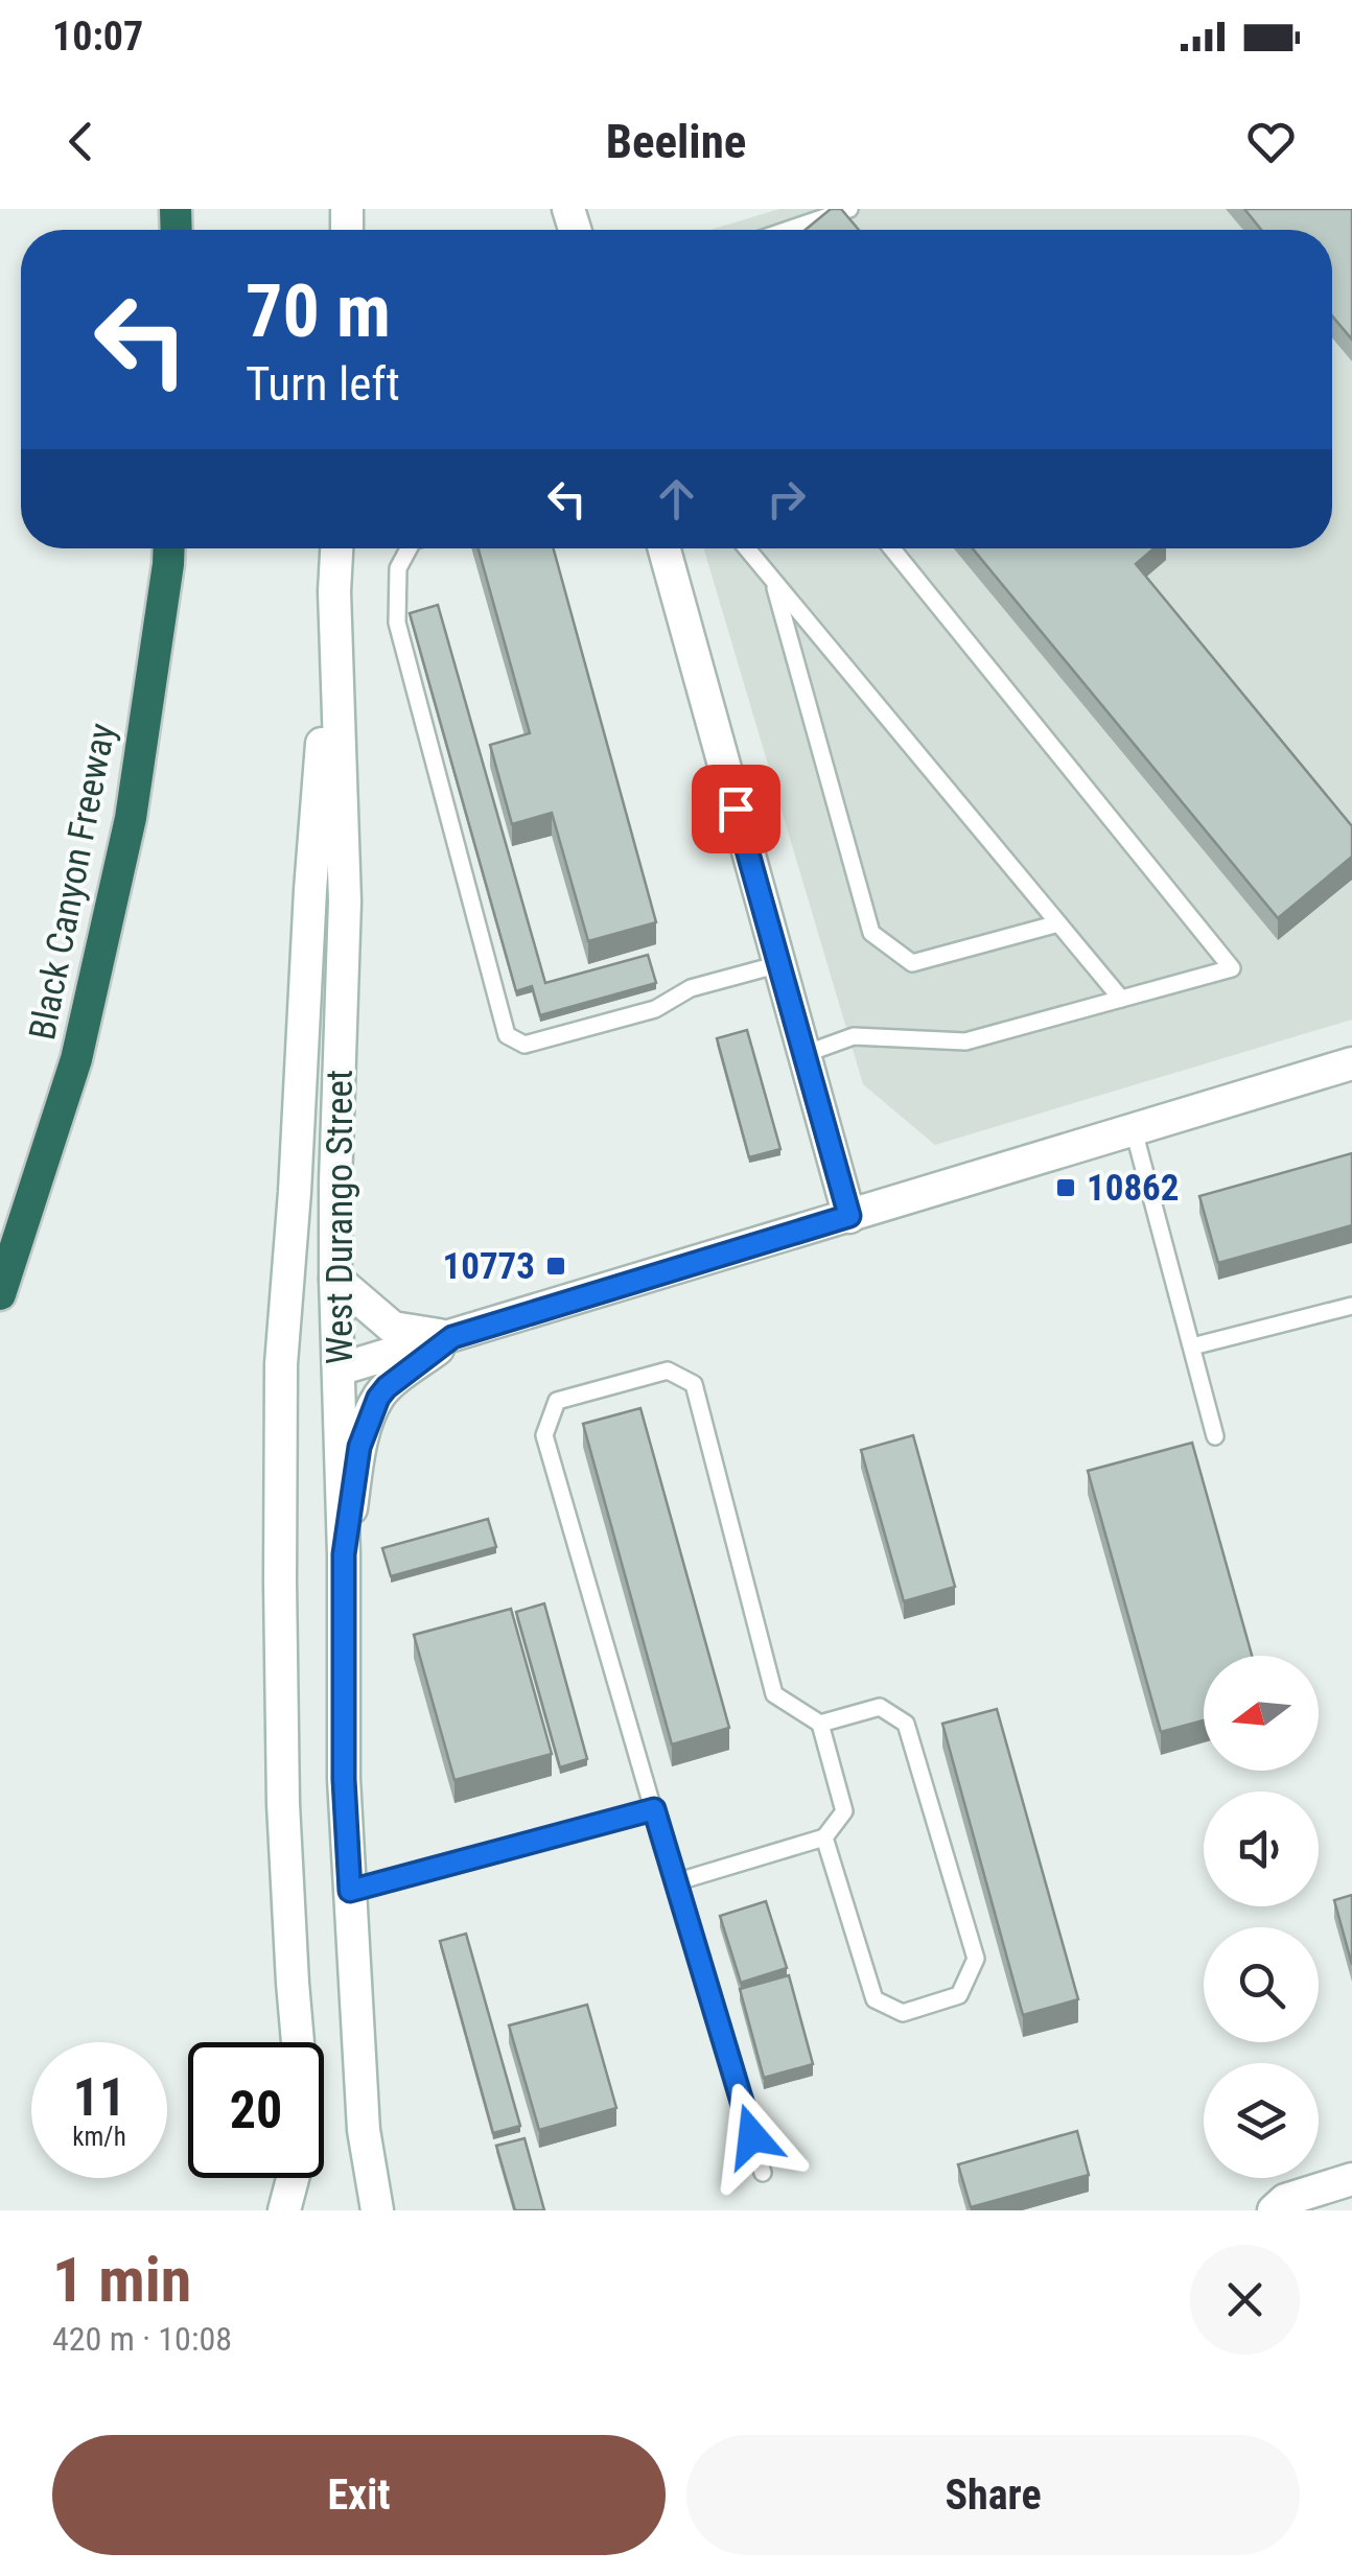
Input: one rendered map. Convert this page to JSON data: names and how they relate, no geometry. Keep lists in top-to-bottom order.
{
  "streets": {
    "highway": ["Black Canyon Freeway"],
    "main road": ["West Durango Street"]
  },
  "places": {
    "transit": ["10862", "10773"]
  },
  "north": "left",
  "page": {
    "status": "10:07",
    "header": "Beeline",
    "turn": ["70 m", "Turn left"],
    "speed": "11 km/h",
    "limit": "20",
    "heading": ["1 min", "420 m · 10:08"],
    "buttons": ["Exit", "Share"]
  }
}
